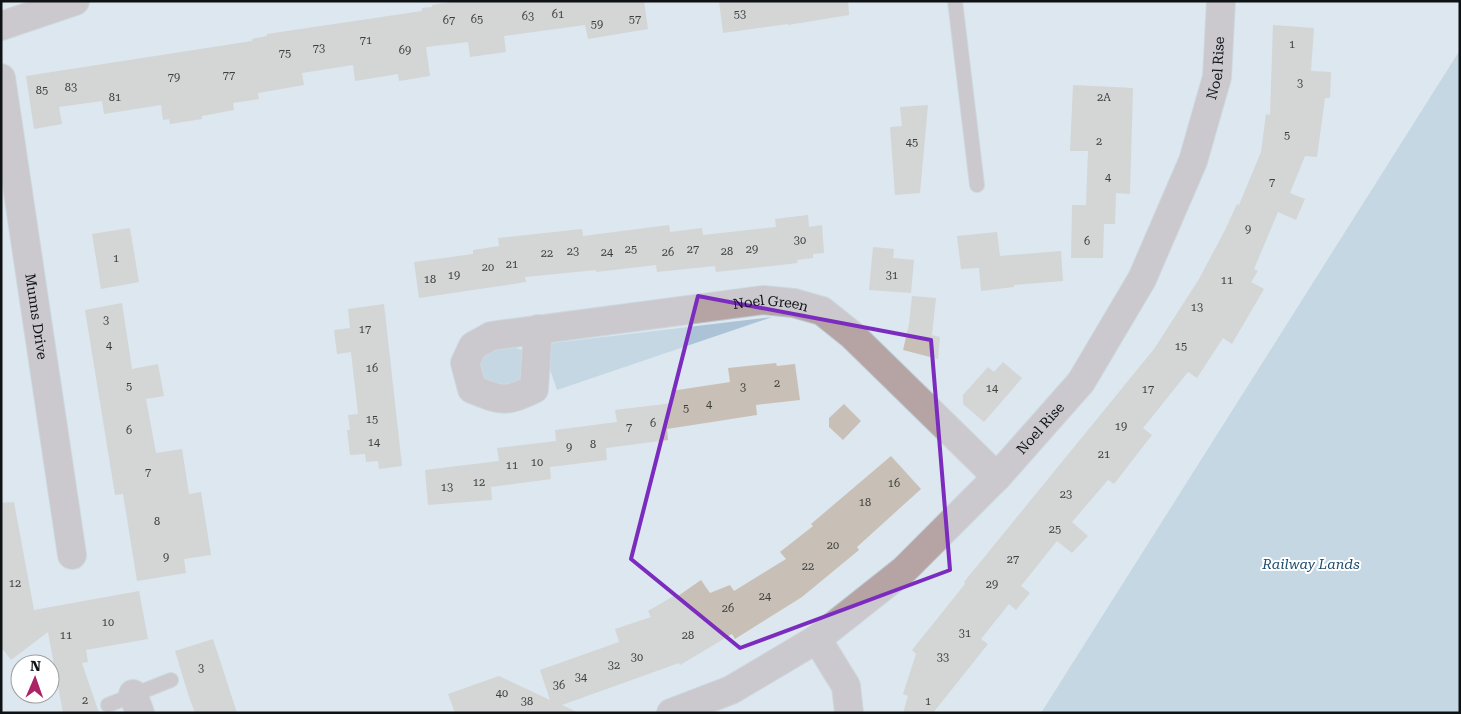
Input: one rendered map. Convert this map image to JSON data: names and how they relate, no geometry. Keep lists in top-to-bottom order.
{
  "streets": {
    "street": ["Noel Rise", "Noel Green", "Munns Drive"]
  },
  "crossings": [
    ["Noel Rise", "Noel Green"]
  ],
  "parks": ["Railway Lands"],
  "house_numbers": [
    "61",
    "53",
    "63",
    "65",
    "57",
    "67",
    "59",
    "71",
    "1",
    "73",
    "69",
    "75",
    "77",
    "79",
    "3",
    "83",
    "85",
    "81",
    "2A",
    "5",
    "2",
    "45",
    "4",
    "7",
    "9",
    "30",
    "6",
    "25",
    "27",
    "29",
    "23",
    "28",
    "24",
    "26",
    "22",
    "1",
    "21",
    "20",
    "19",
    "31",
    "18",
    "11",
    "13",
    "3",
    "17",
    "4",
    "15",
    "16",
    "2",
    "5",
    "3",
    "14",
    "17",
    "4",
    "5",
    "15",
    "6",
    "19",
    "7",
    "6",
    "14",
    "8",
    "9",
    "21",
    "10",
    "11",
    "7",
    "12",
    "16",
    "13",
    "23",
    "18",
    "8",
    "25",
    "20",
    "9",
    "27",
    "22",
    "12",
    "29",
    "24",
    "26",
    "10",
    "31",
    "11",
    "28",
    "30",
    "33",
    "32",
    "3",
    "34",
    "36",
    "40",
    "2",
    "38",
    "1"
  ],
  "north": "top"
}
